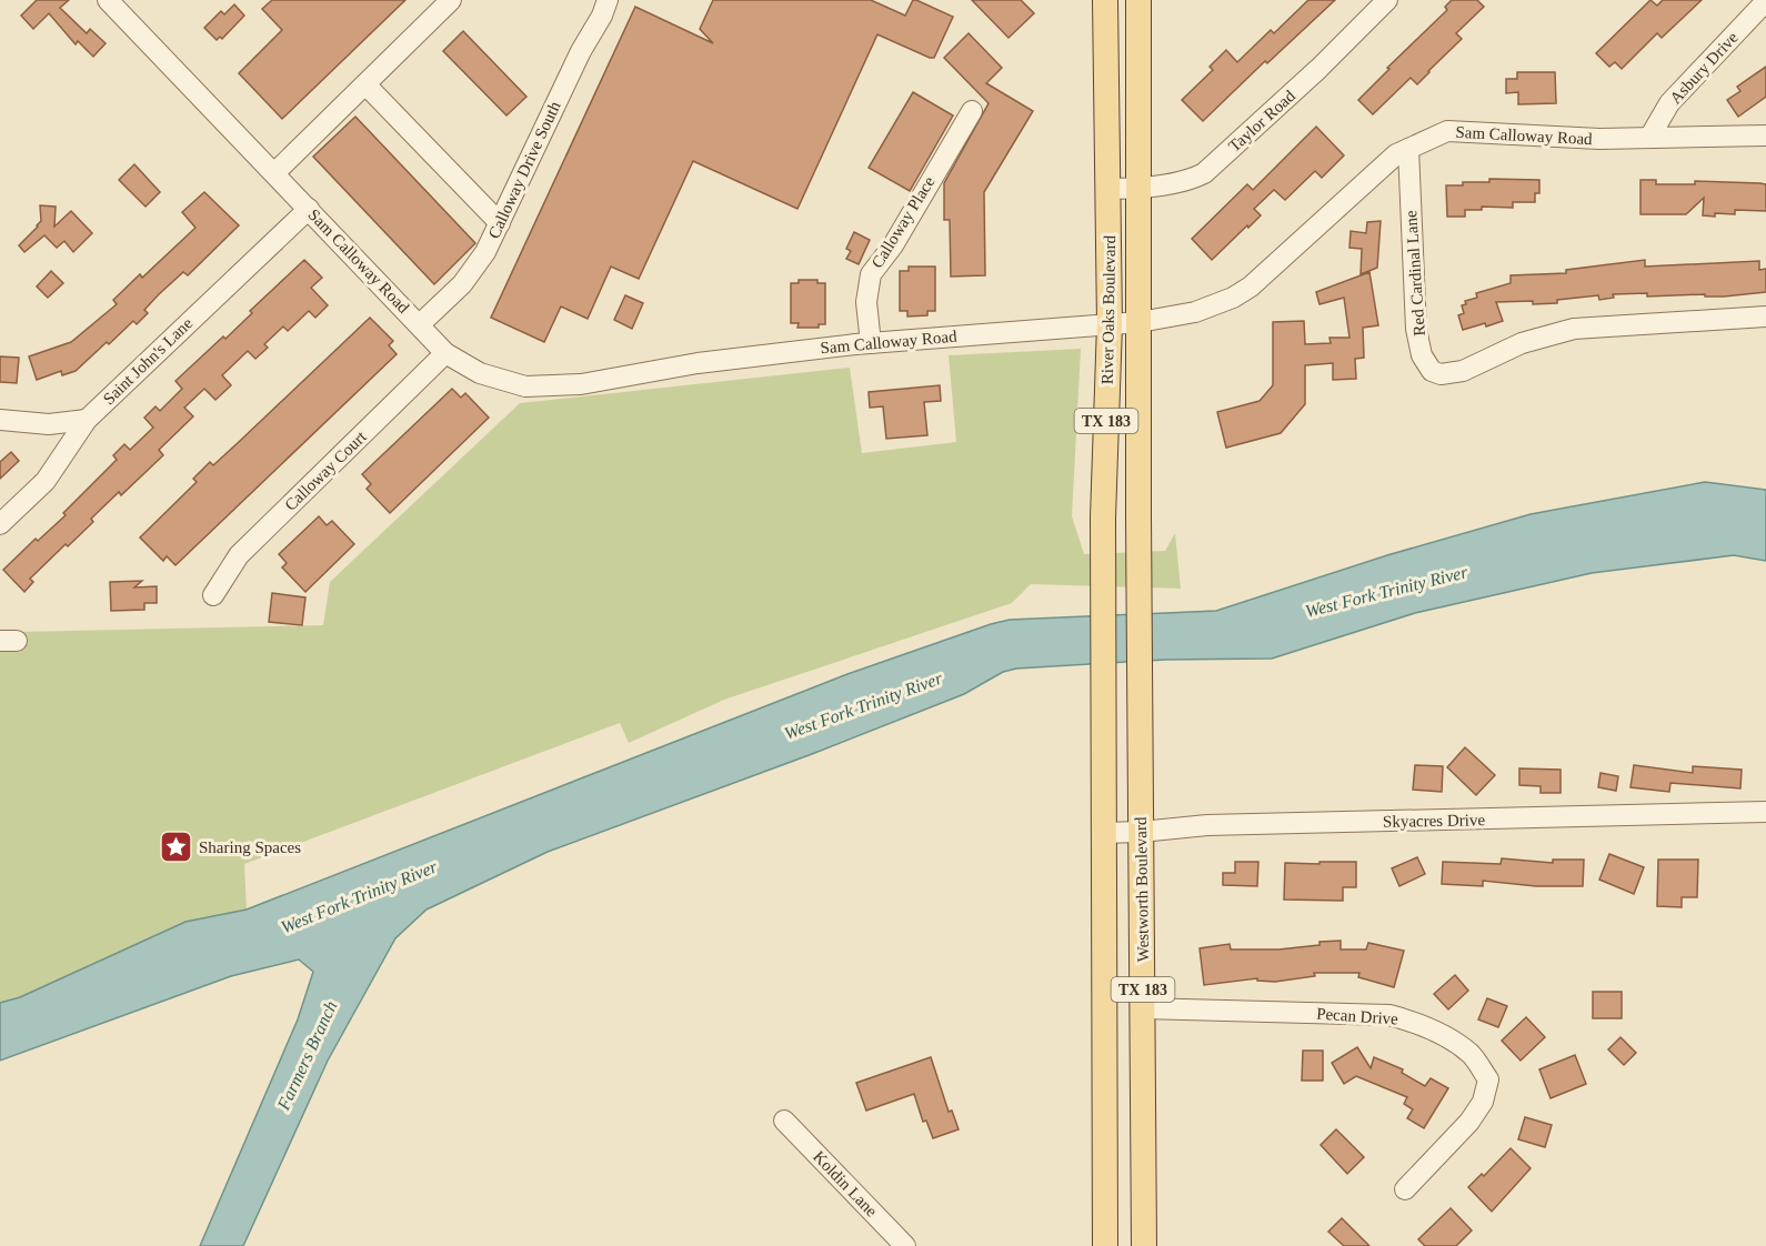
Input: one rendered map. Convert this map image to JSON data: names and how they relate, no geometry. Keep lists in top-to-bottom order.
{
  "streets": {
    "main road": ["River Oaks Boulevard", "TX 183", "Westworth Boulevard"],
    "street": [
      "Asbury Drive",
      "Taylor Road",
      "Sam Calloway Road",
      "Calloway Drive South",
      "Calloway Place",
      "Red Cardinal Lane",
      "Saint John's Lane",
      "Calloway Court",
      "Skyacres Drive",
      "Pecan Drive",
      "Koldin Lane"
    ]
  },
  "crossings": [
    ["Asbury Drive", "Sam Calloway Road"],
    ["Taylor Road", "River Oaks Boulevard"],
    ["Sam Calloway Road", "Calloway Drive South"],
    ["Sam Calloway Road", "Calloway Place"],
    ["Sam Calloway Road", "Red Cardinal Lane"],
    ["Sam Calloway Road", "River Oaks Boulevard"],
    ["Sam Calloway Road", "Saint John's Lane"],
    ["Sam Calloway Road", "Calloway Court"],
    ["River Oaks Boulevard", "TX 183"],
    ["River Oaks Boulevard", "Skyacres Drive"],
    ["River Oaks Boulevard", "Westworth Boulevard"],
    ["TX 183", "Skyacres Drive"],
    ["Skyacres Drive", "Westworth Boulevard"],
    ["Westworth Boulevard", "Pecan Drive"]
  ],
  "water": ["West Fork Trinity River", "Farmers Branch"],
  "places": {
    "place": ["Sharing Spaces"]
  }
}
